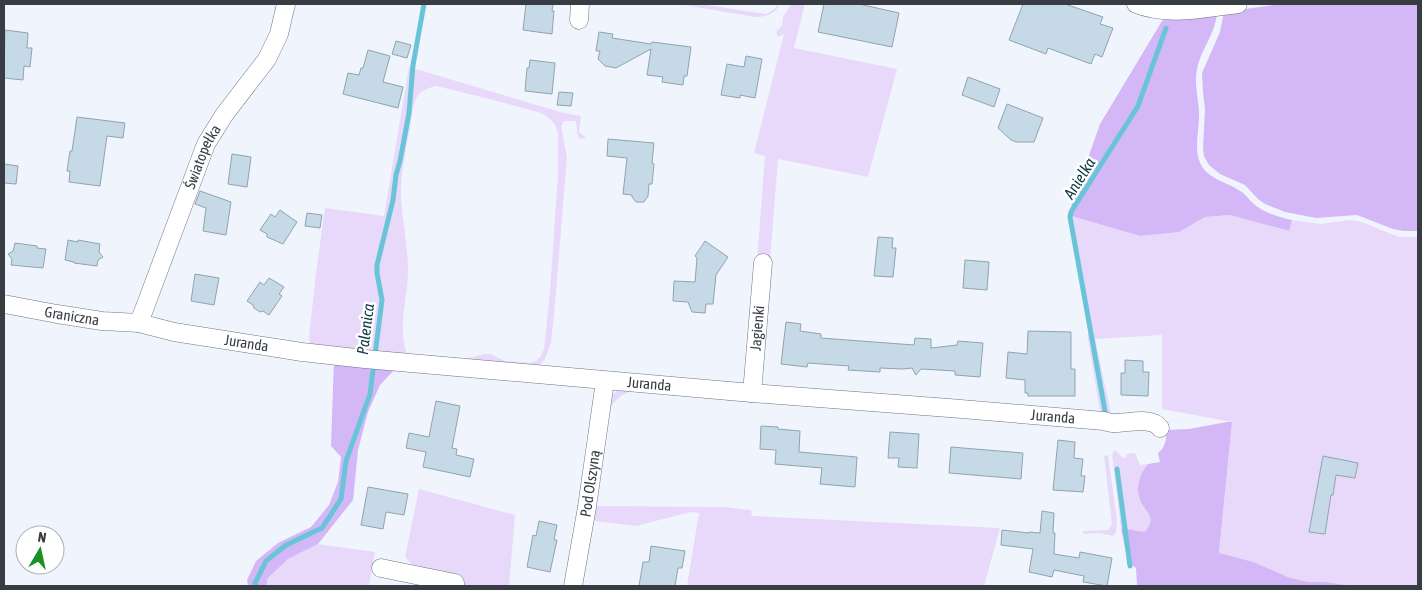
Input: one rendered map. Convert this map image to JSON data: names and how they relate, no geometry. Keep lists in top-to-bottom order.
{
  "streets": {
    "street": [
      "Światopełka",
      "Graniczna",
      "Jagienki",
      "Juranda",
      "Pod Olszyną"
    ]
  },
  "crossings": [
    ["Światopełka", "Graniczna"],
    ["Światopełka", "Juranda"],
    ["Graniczna", "Juranda"],
    ["Jagienki", "Juranda"],
    ["Juranda", "Pod Olszyną"]
  ],
  "water": ["Anielka", "Palenica"],
  "north": "top"
}
